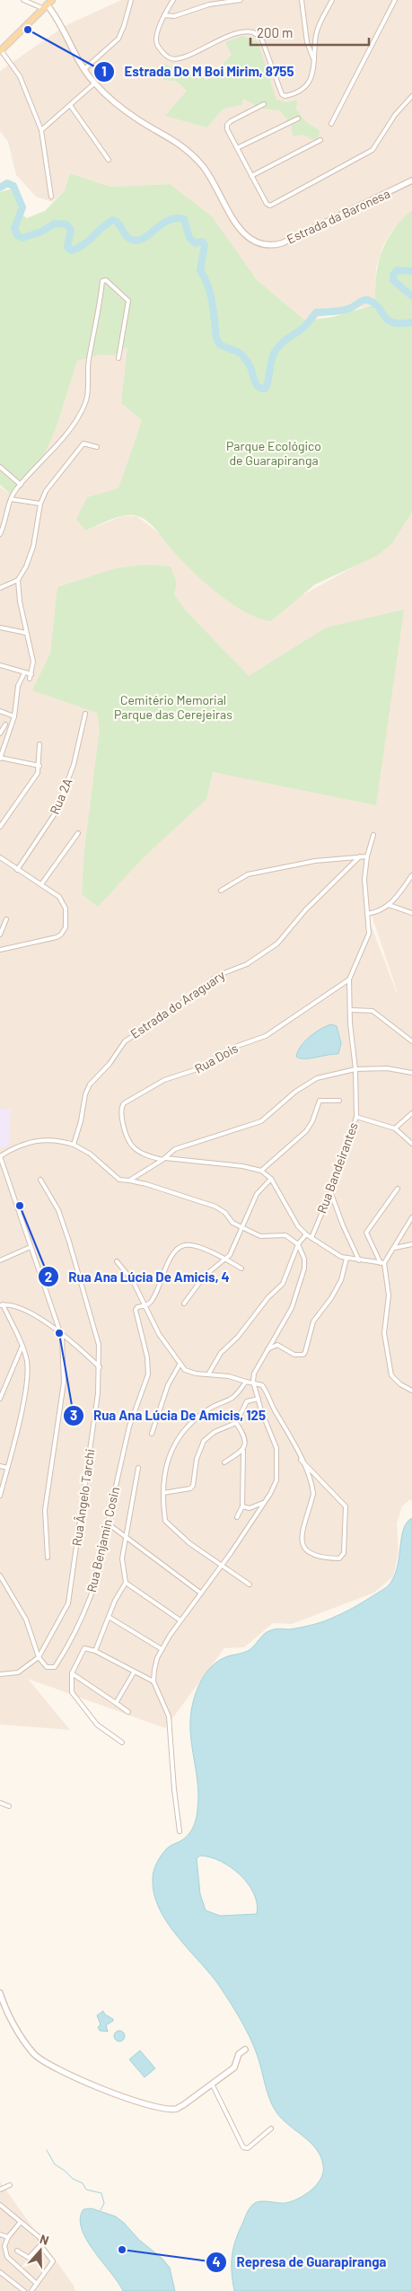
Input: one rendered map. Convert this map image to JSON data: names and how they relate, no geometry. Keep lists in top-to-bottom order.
{
  "streets": {
    "main road": ["Estrada da Baronesa"],
    "street": [
      "Rua 2A",
      "Estrada do Araguary",
      "Rua Dois",
      "Rua Bandeirantes",
      "Rua Ângelo Tarchi",
      "Rua Benjamin Cosin"
    ]
  },
  "crossings": [
    ["Rua Dois", "Rua Bandeirantes"],
    ["Rua Ângelo Tarchi", "Rua Benjamin Cosin"]
  ],
  "parks": ["Parque Ecológico de Guarapiranga", "Cemitério Memorial Parque das Cerejeiras"],
  "places": [
    "Estrada Do M Boi Mirim, 8755",
    "Rua Ana Lúcia De Amicis, 4",
    "Rua Ana Lúcia De Amicis, 125",
    "Represa de Guarapiranga"
  ],
  "scale_bar": "200 m",
  "north": "top"
}
